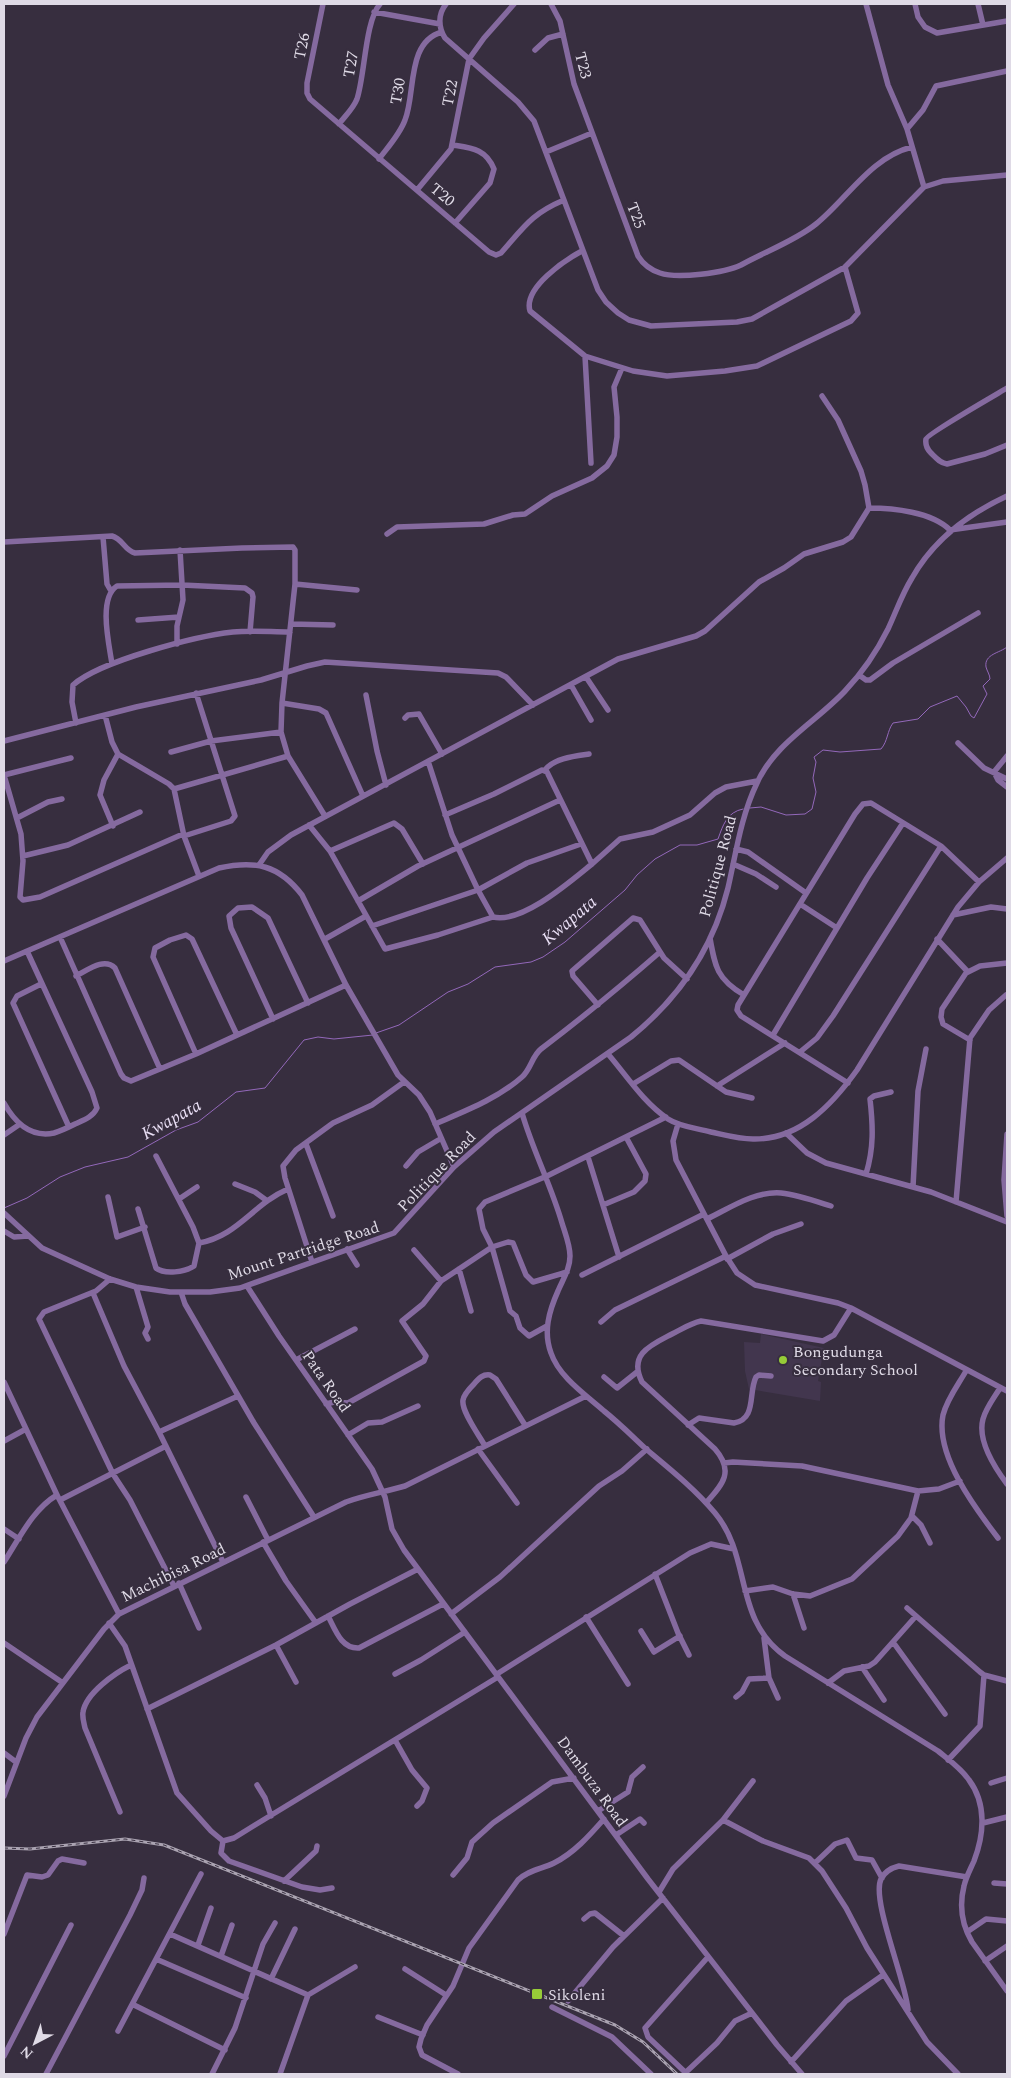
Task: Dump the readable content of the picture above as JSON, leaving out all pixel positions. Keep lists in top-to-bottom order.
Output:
{
  "streets": {
    "street": [
      "T26",
      "T27",
      "T23",
      "T30",
      "T22",
      "T20",
      "T25",
      "Politique Road",
      "Mount Partridge Road",
      "Pata Road",
      "Machibisa Road",
      "Dambuza Road"
    ]
  },
  "crossings": [
    ["T26", "T20"],
    ["T27", "T20"],
    ["T23", "T25"],
    ["T30", "T20"],
    ["T22", "T20"],
    ["Politique Road", "Mount Partridge Road"],
    ["Mount Partridge Road", "Pata Road"],
    ["Pata Road", "Machibisa Road"],
    ["Pata Road", "Dambuza Road"],
    ["Machibisa Road", "Dambuza Road"]
  ],
  "water": ["Kwapata"],
  "places": {
    "other": ["Bongudunga Secondary School"],
    "transit": ["Sikoleni"]
  },
  "north": "bottom left"
}
